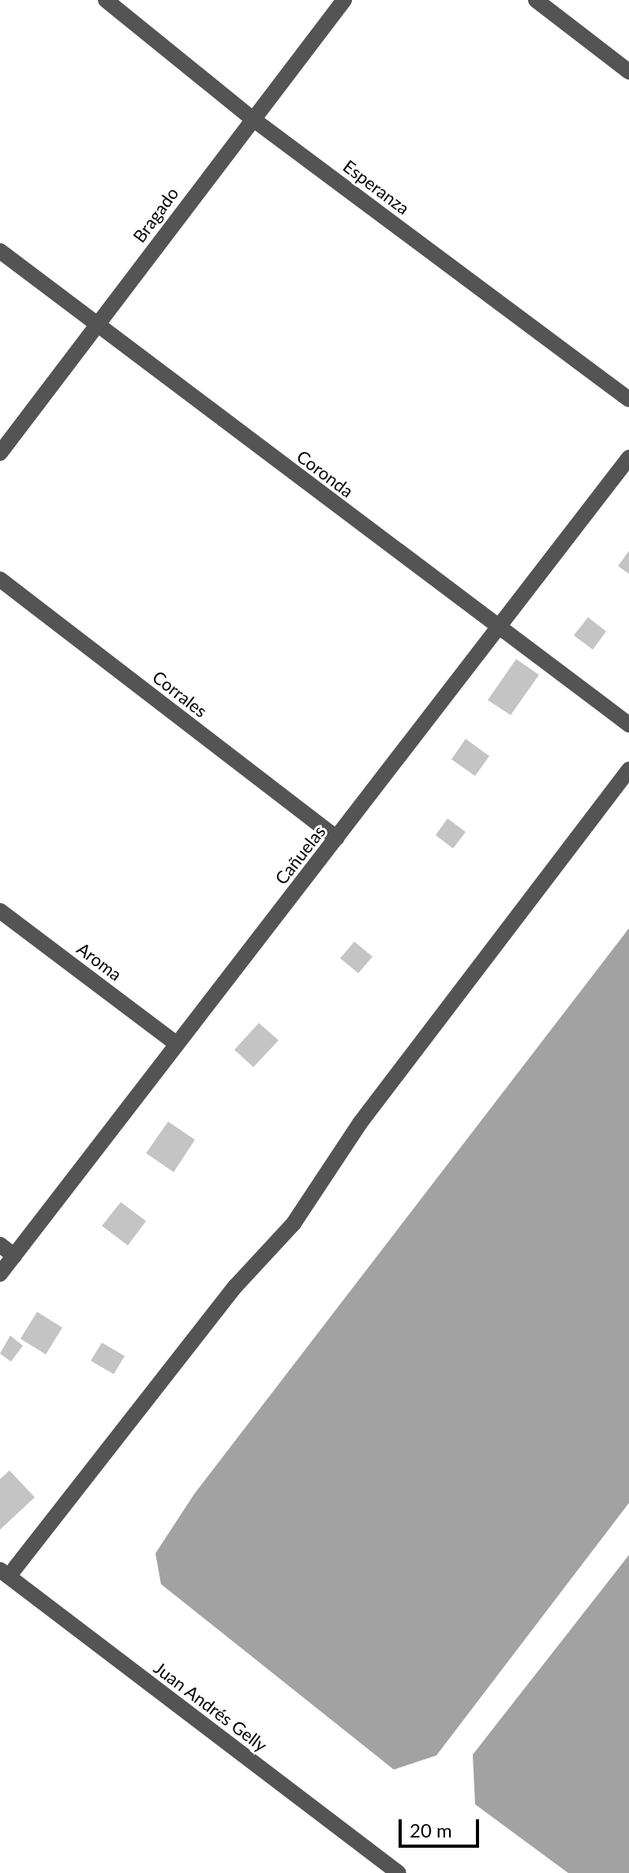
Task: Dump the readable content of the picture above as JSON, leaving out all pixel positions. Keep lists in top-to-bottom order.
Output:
{
  "streets": {
    "street": [
      "Esperanza",
      "Bragado",
      "Coronda",
      "Corrales",
      "Cañuelas",
      "Aroma",
      "Juan Andrés Gelly"
    ]
  },
  "crossings": [
    ["Esperanza", "Bragado"],
    ["Bragado", "Coronda"],
    ["Coronda", "Cañuelas"],
    ["Corrales", "Cañuelas"],
    ["Cañuelas", "Aroma"]
  ],
  "scale_bar": "20 m"
}
